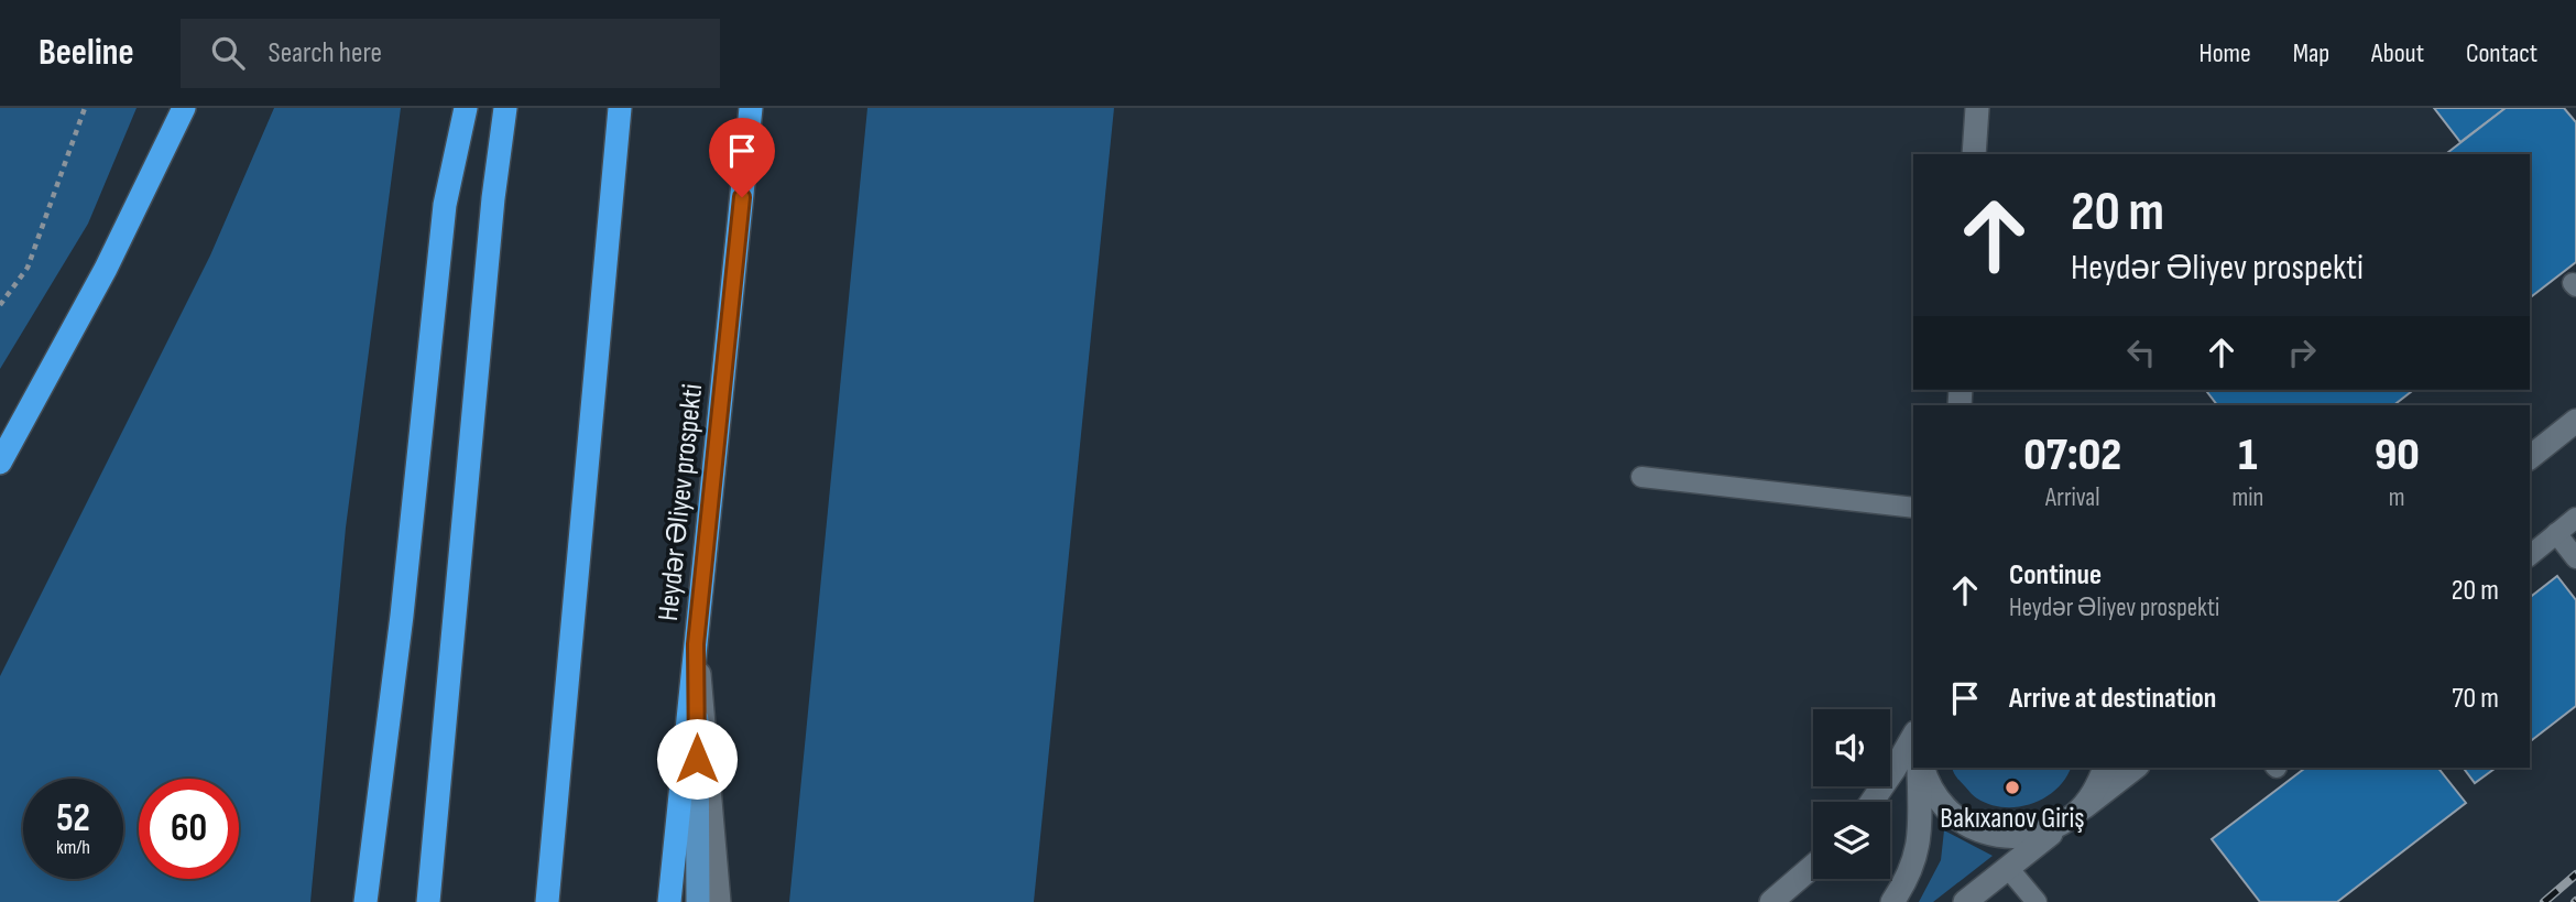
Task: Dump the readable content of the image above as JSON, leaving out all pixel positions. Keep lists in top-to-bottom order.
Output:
{
  "streets": {
    "highway": ["Heydər Əliyev prospekti"]
  },
  "places": ["Bakıxanov Giriş"],
  "page": {
    "header": "Beeline",
    "search": "Search here",
    "nav": [
      "Home",
      "Map",
      "About",
      "Contact"
    ],
    "turn": ["20 m", "Heydər Əliyev prospekti"],
    "eta": [
      "07:02",
      "Arrival",
      "1",
      "min",
      "90",
      "m"
    ],
    "list": [
      {
        "name": "Continue",
        "note": "Heydər Əliyev prospekti",
        "value": "20 m"
      },
      {
        "name": "Arrive at destination",
        "value": "70 m"
      }
    ],
    "speed": "52 km/h",
    "limit": "60"
  }
}
